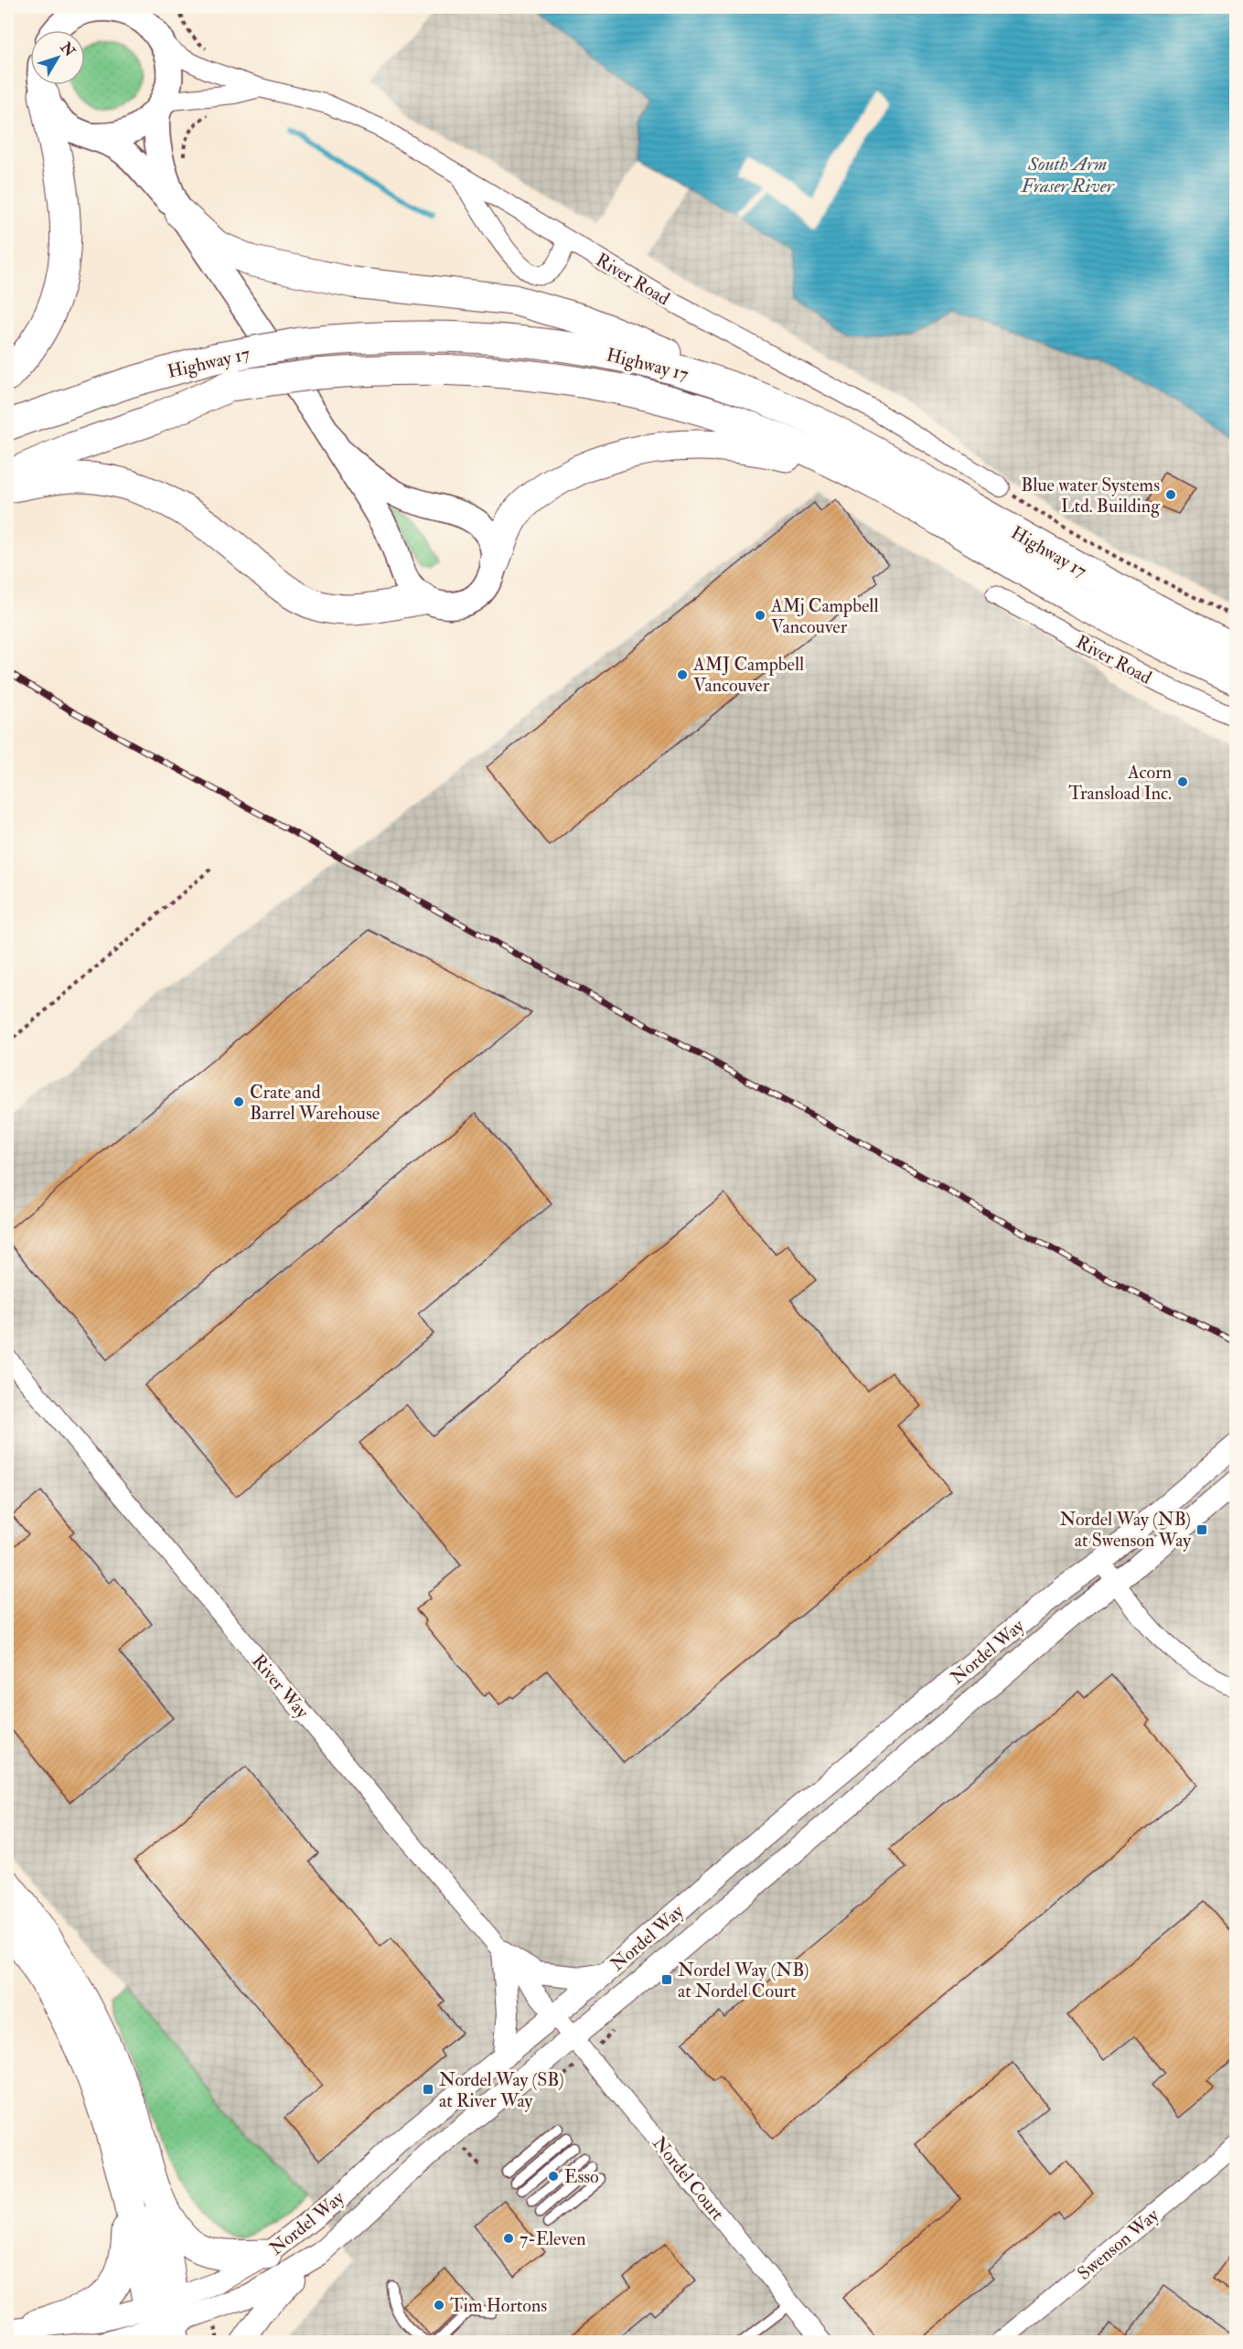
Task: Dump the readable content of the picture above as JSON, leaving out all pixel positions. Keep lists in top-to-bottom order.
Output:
{
  "streets": {
    "highway": ["Highway 17"],
    "street": [
      "River Road",
      "Nordel Way",
      "River Way",
      "Nordel Court",
      "Swenson Way"
    ]
  },
  "crossings": [
    ["Nordel Way", "River Way"],
    ["Nordel Way", "Nordel Court"],
    ["River Way", "Nordel Court"]
  ],
  "water": ["South Arm Fraser River"],
  "places": {
    "other": [
      "Blue water Systems Ltd. Building",
      "AMj Campbell Vancouver",
      "AMJ Campbell Vancouver",
      "Acorn Transload Inc.",
      "Crate and Barrel Warehouse",
      "Esso",
      "7-Eleven",
      "Tim Hortons"
    ],
    "transit": ["Nordel Way (NB) at Swenson Way", "Nordel Way (NB) at Nordel Court", "Nordel Way (SB) at River Way"]
  },
  "north": "top right"
}
